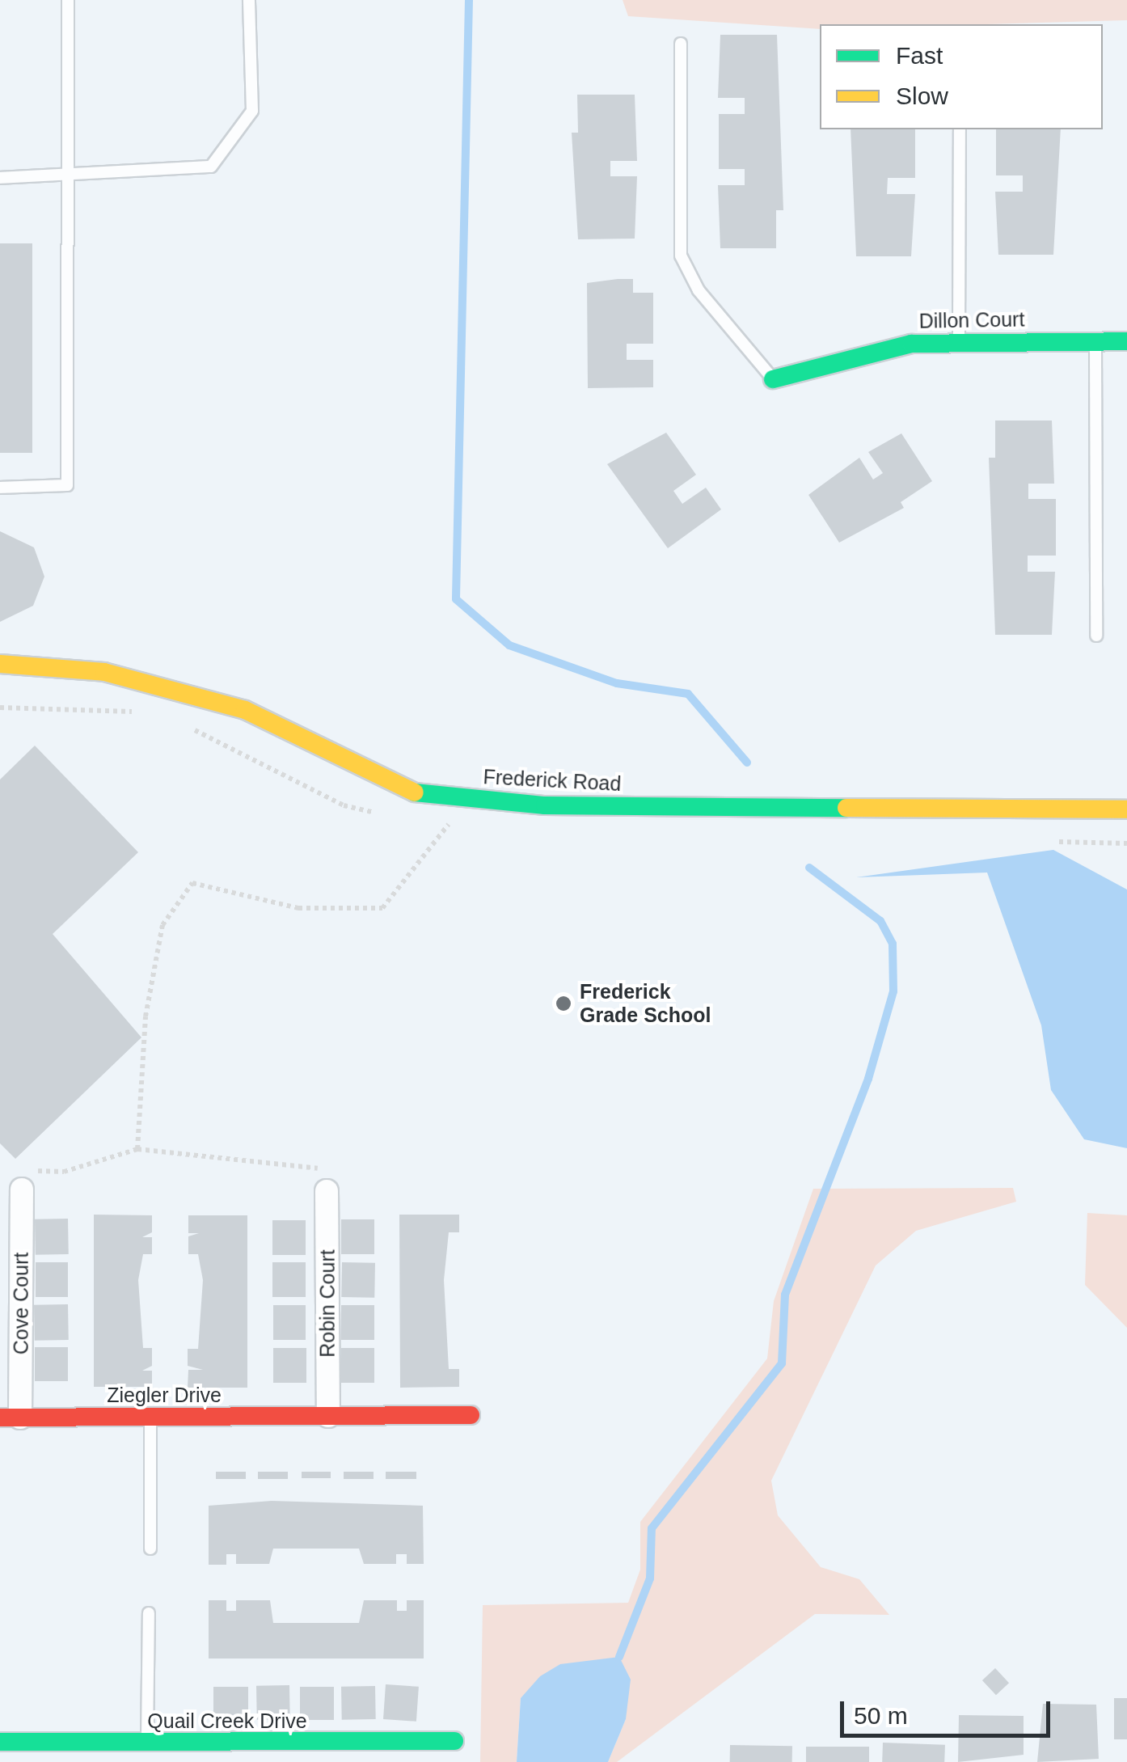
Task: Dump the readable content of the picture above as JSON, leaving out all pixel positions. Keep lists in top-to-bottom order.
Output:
{
  "streets": {
    "street": [
      "Dillon Court",
      "Frederick Road",
      "Cove Court",
      "Robin Court",
      "Ziegler Drive",
      "Quail Creek Drive"
    ]
  },
  "crossings": [
    ["Cove Court", "Ziegler Drive"],
    ["Robin Court", "Ziegler Drive"]
  ],
  "places": ["Frederick Grade School"],
  "legend": ["Fast", "Slow"],
  "scale_bar": "50 m"
}
